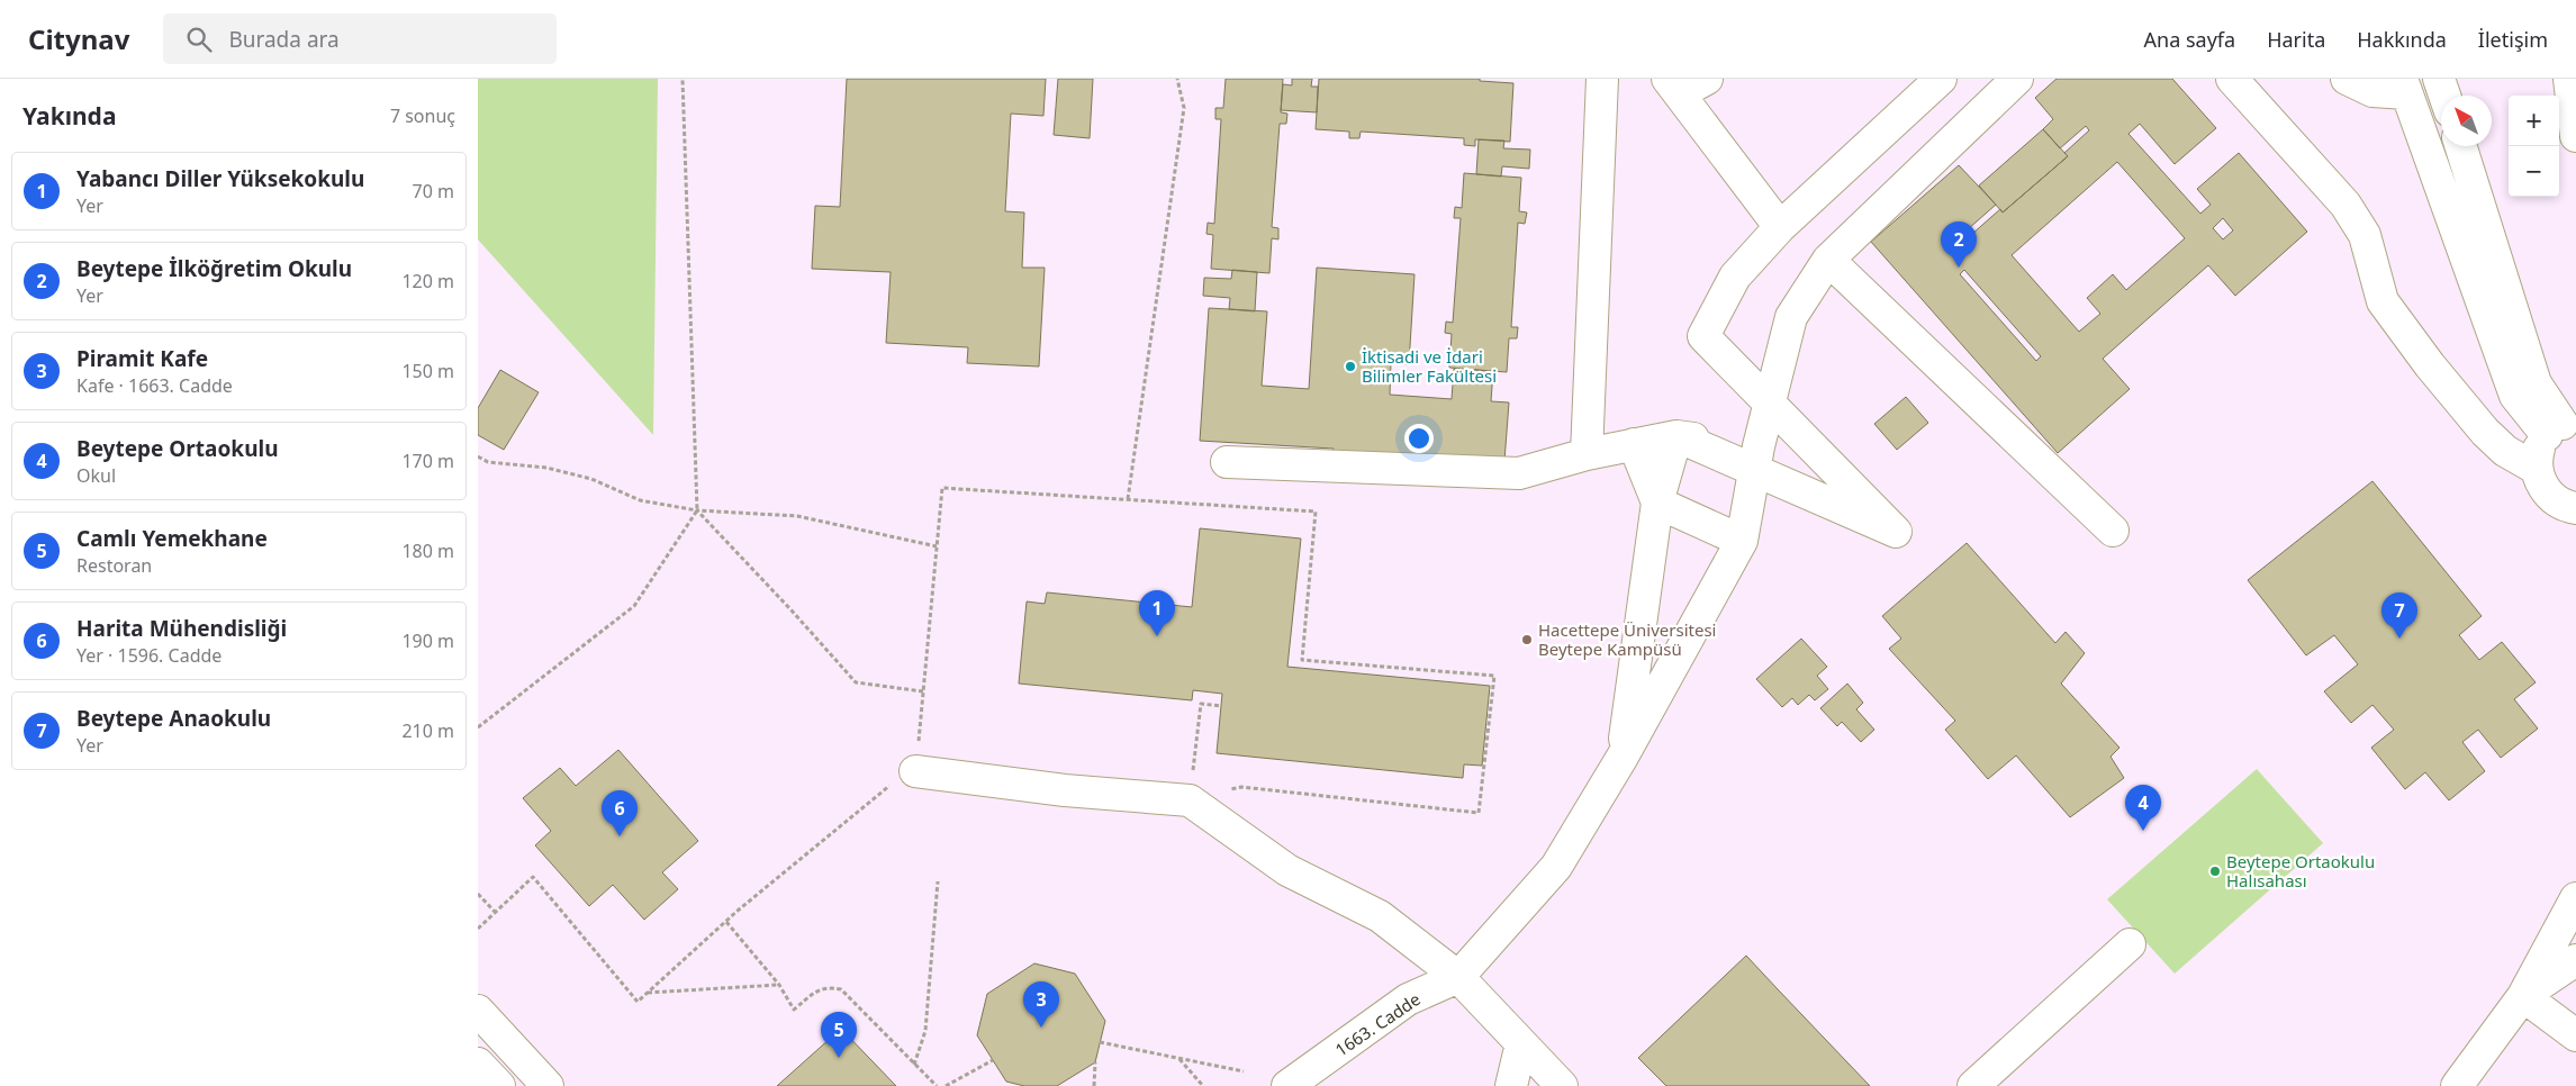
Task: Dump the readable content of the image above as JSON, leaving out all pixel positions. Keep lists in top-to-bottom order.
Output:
{
  "streets": {
    "street": ["1663. Cadde"]
  },
  "places": ["İktisadi ve İdari Bilimler Fakültesi", "Hacettepe Üniversitesi Beytepe Kampüsü", "Beytepe Ortaokulu Halısahası"],
  "north": "top left",
  "page": {
    "header": "Citynav",
    "search": "Burada ara",
    "nav": [
      "Ana sayfa",
      "Harita",
      "Hakkında",
      "İletişim"
    ],
    "heading": ["Yakında", "7 sonuç"],
    "map_buttons": ["+", "−"],
    "list": [
      {
        "mark": "1",
        "name": "Yabancı Diller Yüksekokulu",
        "note": "Yer",
        "value": "70 m"
      },
      {
        "mark": "2",
        "name": "Beytepe İlköğretim Okulu",
        "note": "Yer",
        "value": "120 m"
      },
      {
        "mark": "3",
        "name": "Piramit Kafe",
        "note": "Kafe · 1663. Cadde",
        "value": "150 m"
      },
      {
        "mark": "4",
        "name": "Beytepe Ortaokulu",
        "note": "Okul",
        "value": "170 m"
      },
      {
        "mark": "5",
        "name": "Camlı Yemekhane",
        "note": "Restoran",
        "value": "180 m"
      },
      {
        "mark": "6",
        "name": "Harita Mühendisliği",
        "note": "Yer · 1596. Cadde",
        "value": "190 m"
      },
      {
        "mark": "7",
        "name": "Beytepe Anaokulu",
        "note": "Yer",
        "value": "210 m"
      }
    ],
    "pins": [
      "2",
      "1",
      "7",
      "4",
      "6",
      "3",
      "5"
    ]
  }
}
